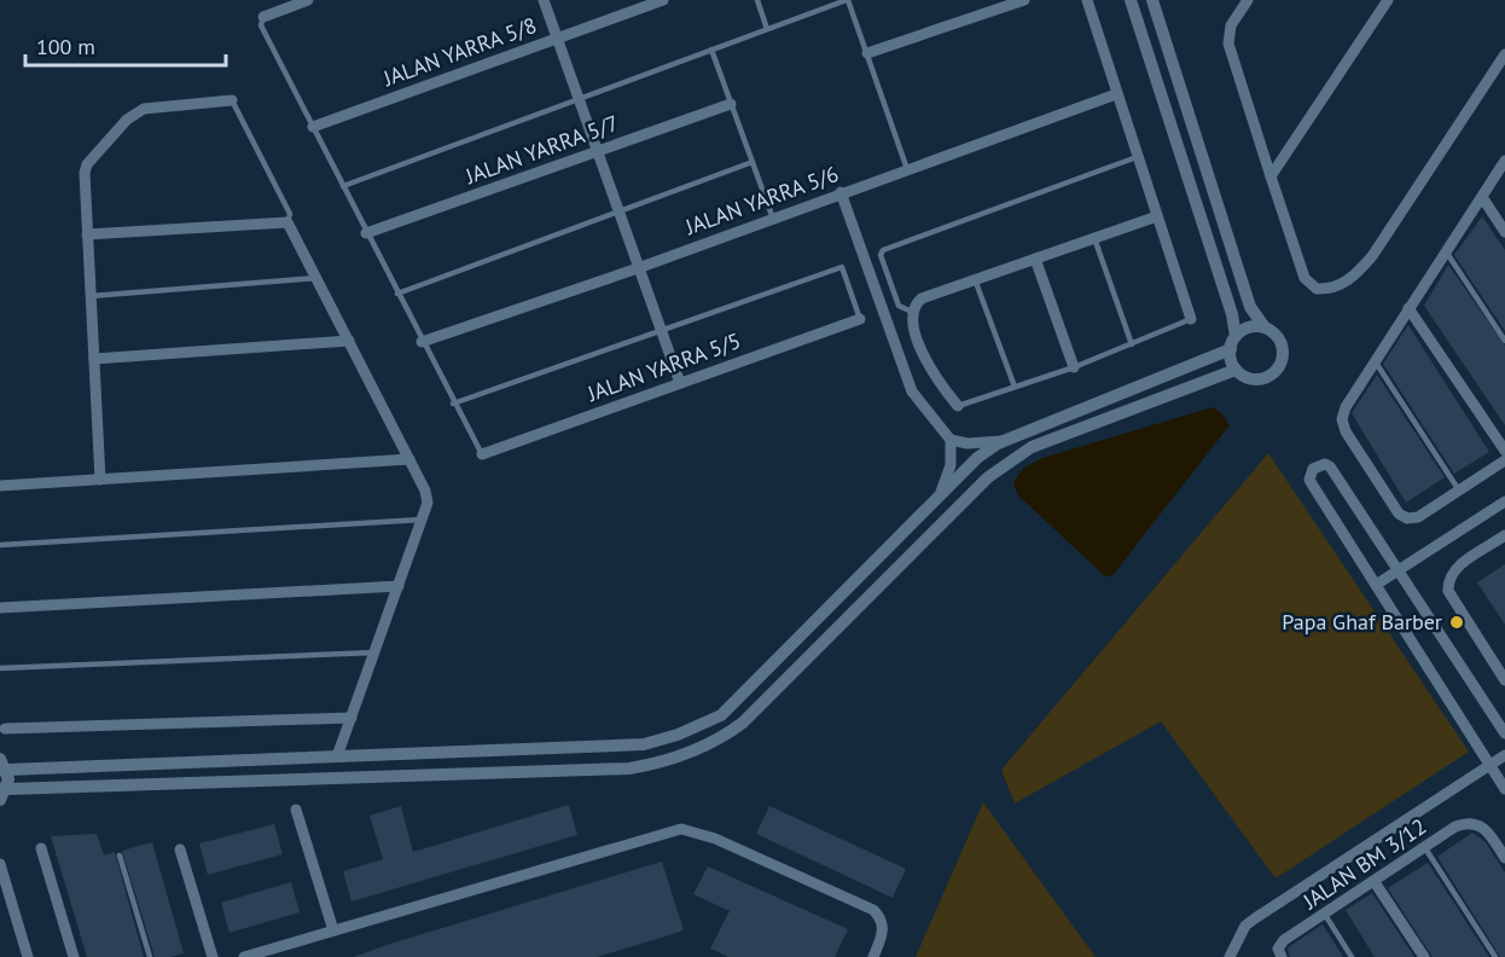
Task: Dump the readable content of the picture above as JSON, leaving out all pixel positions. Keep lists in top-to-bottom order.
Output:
{
  "streets": {
    "street": [
      "JALAN YARRA 5/8",
      "JALAN YARRA 5/7",
      "JALAN YARRA 5/6",
      "JALAN YARRA 5/5",
      "JALAN BM 3/12"
    ]
  },
  "places": ["Papa Ghaf Barber"],
  "scale_bar": "100 m"
}
